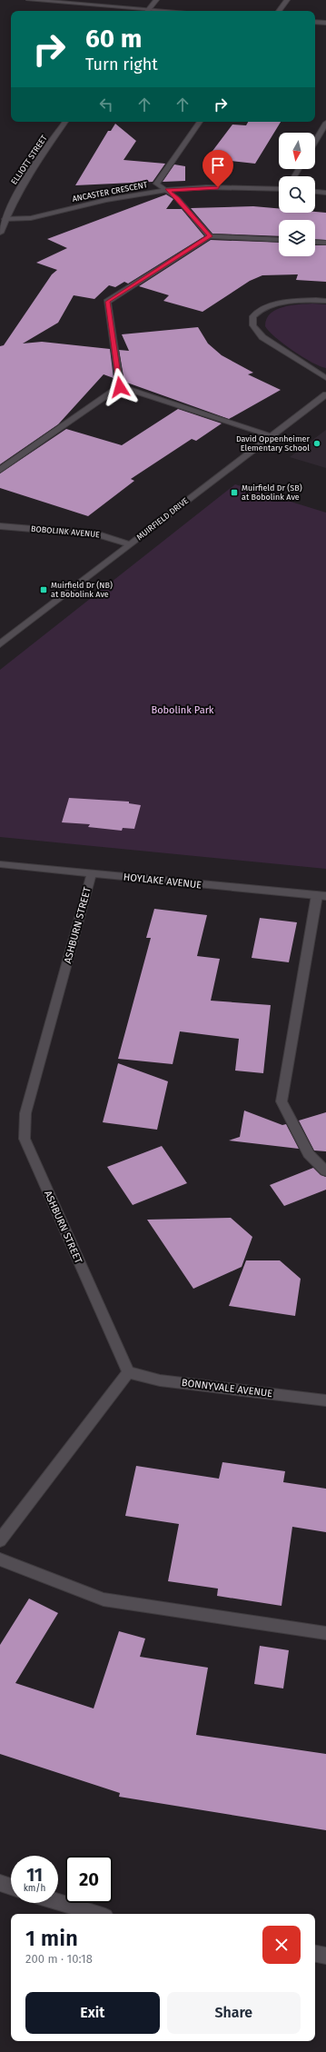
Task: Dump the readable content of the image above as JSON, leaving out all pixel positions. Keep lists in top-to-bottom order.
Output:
{
  "streets": {
    "street": [
      "ELLIOTT STREET",
      "ANCASTER CRESCENT",
      "MUIRFIELD DRIVE",
      "BOBOLINK AVENUE",
      "HOYLAKE AVENUE",
      "ASHBURN STREET",
      "BONNYVALE AVENUE"
    ]
  },
  "crossings": [
    ["ELLIOTT STREET", "ANCASTER CRESCENT"],
    ["MUIRFIELD DRIVE", "BOBOLINK AVENUE"],
    ["HOYLAKE AVENUE", "ASHBURN STREET"],
    ["ASHBURN STREET", "BONNYVALE AVENUE"]
  ],
  "parks": ["Bobolink Park"],
  "places": {
    "other": ["David Oppenheimer Elementary School"],
    "transit": ["Muirfield Dr (SB) at Bobolink Ave", "Muirfield Dr (NB) at Bobolink Ave"]
  },
  "north": "bottom",
  "page": {
    "turn": ["60 m", "Turn right"],
    "speed": "11 km/h",
    "limit": "20",
    "heading": ["1 min", "200 m · 10:18"],
    "buttons": ["Exit", "Share"]
  }
}
